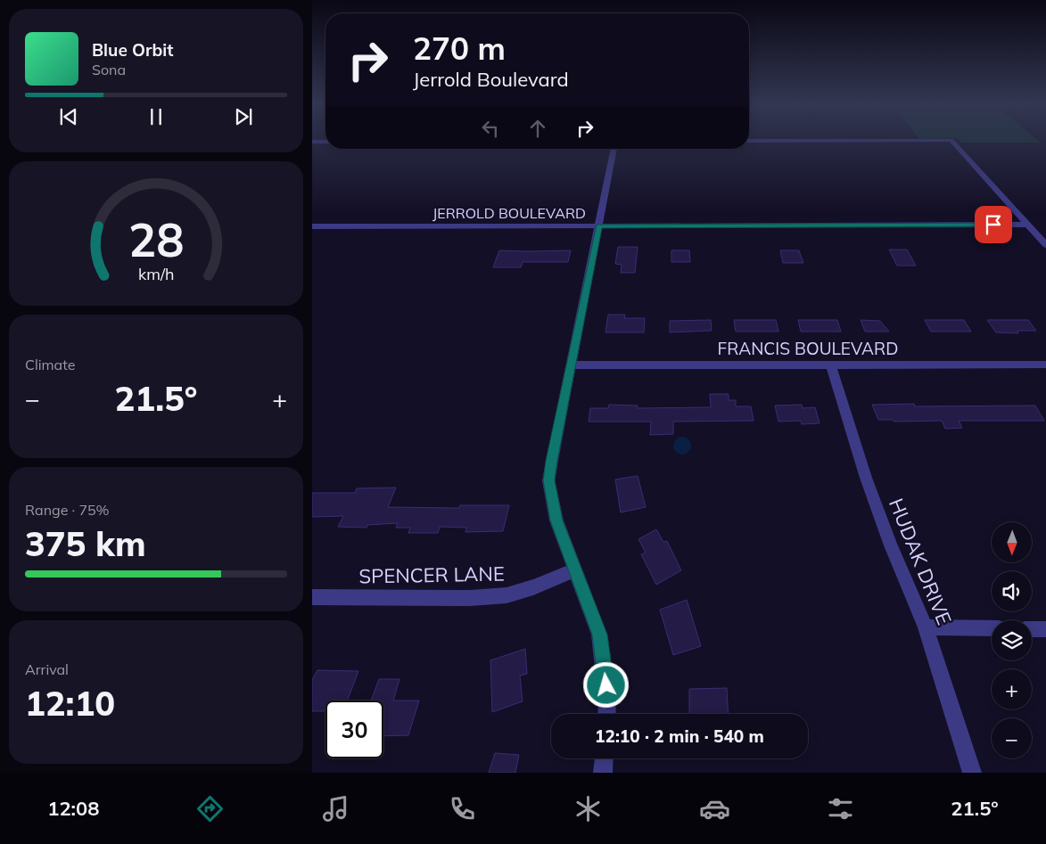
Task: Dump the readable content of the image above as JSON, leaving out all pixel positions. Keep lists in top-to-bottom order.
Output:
{
  "streets": {
    "street": [
      "JERROLD BOULEVARD",
      "FRANCIS BOULEVARD",
      "HUDAK DRIVE",
      "SPENCER LANE"
    ]
  },
  "crossings": [
    ["FRANCIS BOULEVARD", "HUDAK DRIVE"]
  ],
  "north": "bottom",
  "page": {
    "turn": ["270 m", "Jerrold Boulevard"],
    "song": ["Blue Orbit", "Sona"],
    "tile": [
      "Climate",
      ["Range · 75%", "375 km"],
      ["Arrival", "12:10"]
    ],
    "heat": ["−", "21.5°", "+"],
    "map_buttons": ["+", "−"],
    "limit": "30",
    "trip": "12:10 · 2 min · 540 m",
    "tabs": ["12:08", "21.5°"],
    "gauge": ["28", "km/h"]
  }
}
